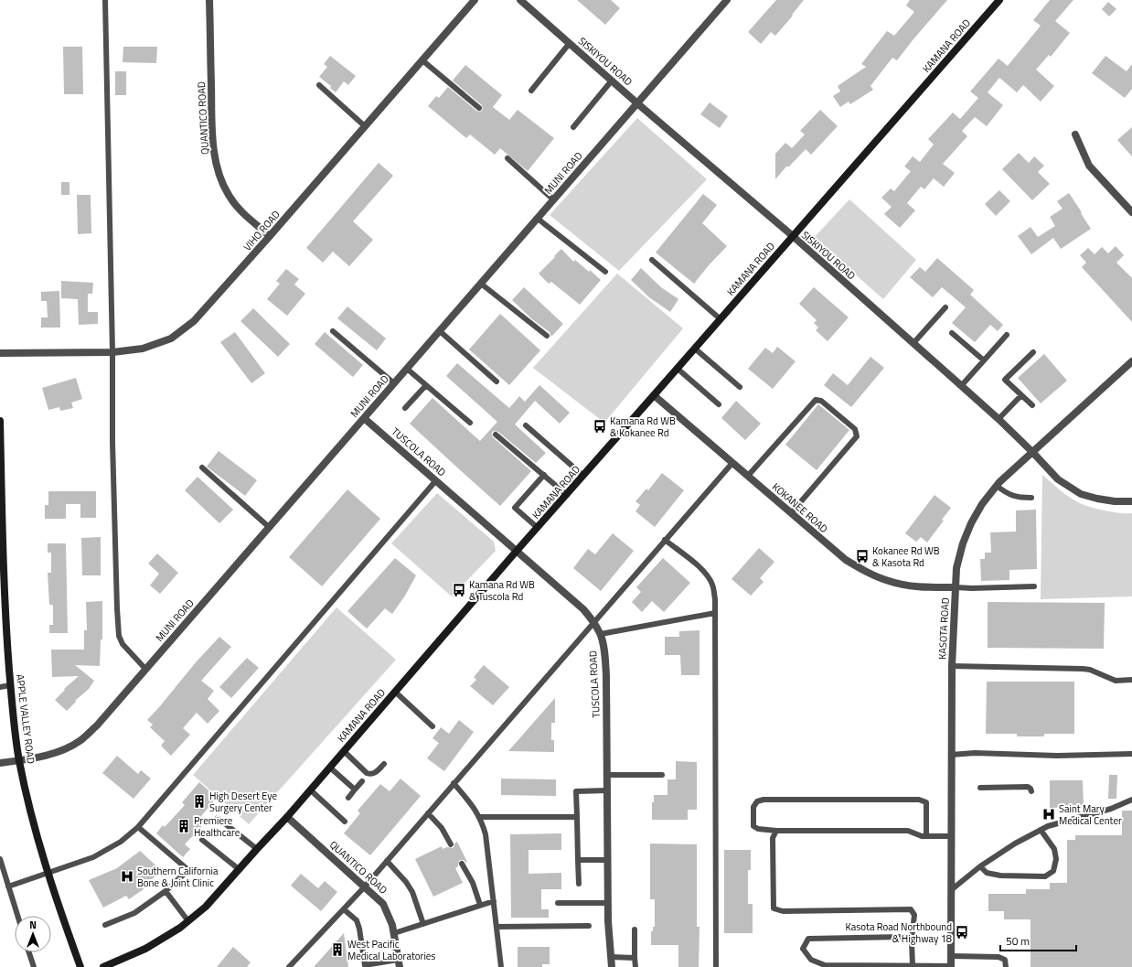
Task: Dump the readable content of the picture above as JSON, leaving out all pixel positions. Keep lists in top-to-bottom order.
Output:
{
  "streets": {
    "street": [
      "KAMANA ROAD",
      "SISKIYOU ROAD",
      "QUANTICO ROAD",
      "MUNI ROAD",
      "VIHO ROAD",
      "TUSCOLA ROAD",
      "KOKANEE ROAD",
      "KASOTA ROAD",
      "APPLE VALLEY ROAD"
    ]
  },
  "crossings": [
    ["KAMANA ROAD", "SISKIYOU ROAD"],
    ["KAMANA ROAD", "QUANTICO ROAD"],
    ["KAMANA ROAD", "TUSCOLA ROAD"],
    ["KAMANA ROAD", "KOKANEE ROAD"],
    ["SISKIYOU ROAD", "MUNI ROAD"],
    ["SISKIYOU ROAD", "KASOTA ROAD"],
    ["QUANTICO ROAD", "VIHO ROAD"],
    ["MUNI ROAD", "TUSCOLA ROAD"],
    ["MUNI ROAD", "APPLE VALLEY ROAD"],
    ["KOKANEE ROAD", "KASOTA ROAD"]
  ],
  "places": {
    "bus stop": [
      "Kamana Rd WB & Kokanee Rd",
      "Kokanee Rd WB & Kasota Rd",
      "Kamana Rd WB & Tuscola Rd",
      "Kasota Road Northbound & Highway 18"
    ],
    "building": ["High Desert Eye Surgery Center", "Premiere Healthcare", "West Pacific Medical Laboratories"],
    "hospital": ["Saint Mary Medical Center", "Southern California Bone & Joint Clinic"]
  },
  "scale_bar": "50 m",
  "north": "top"
}
